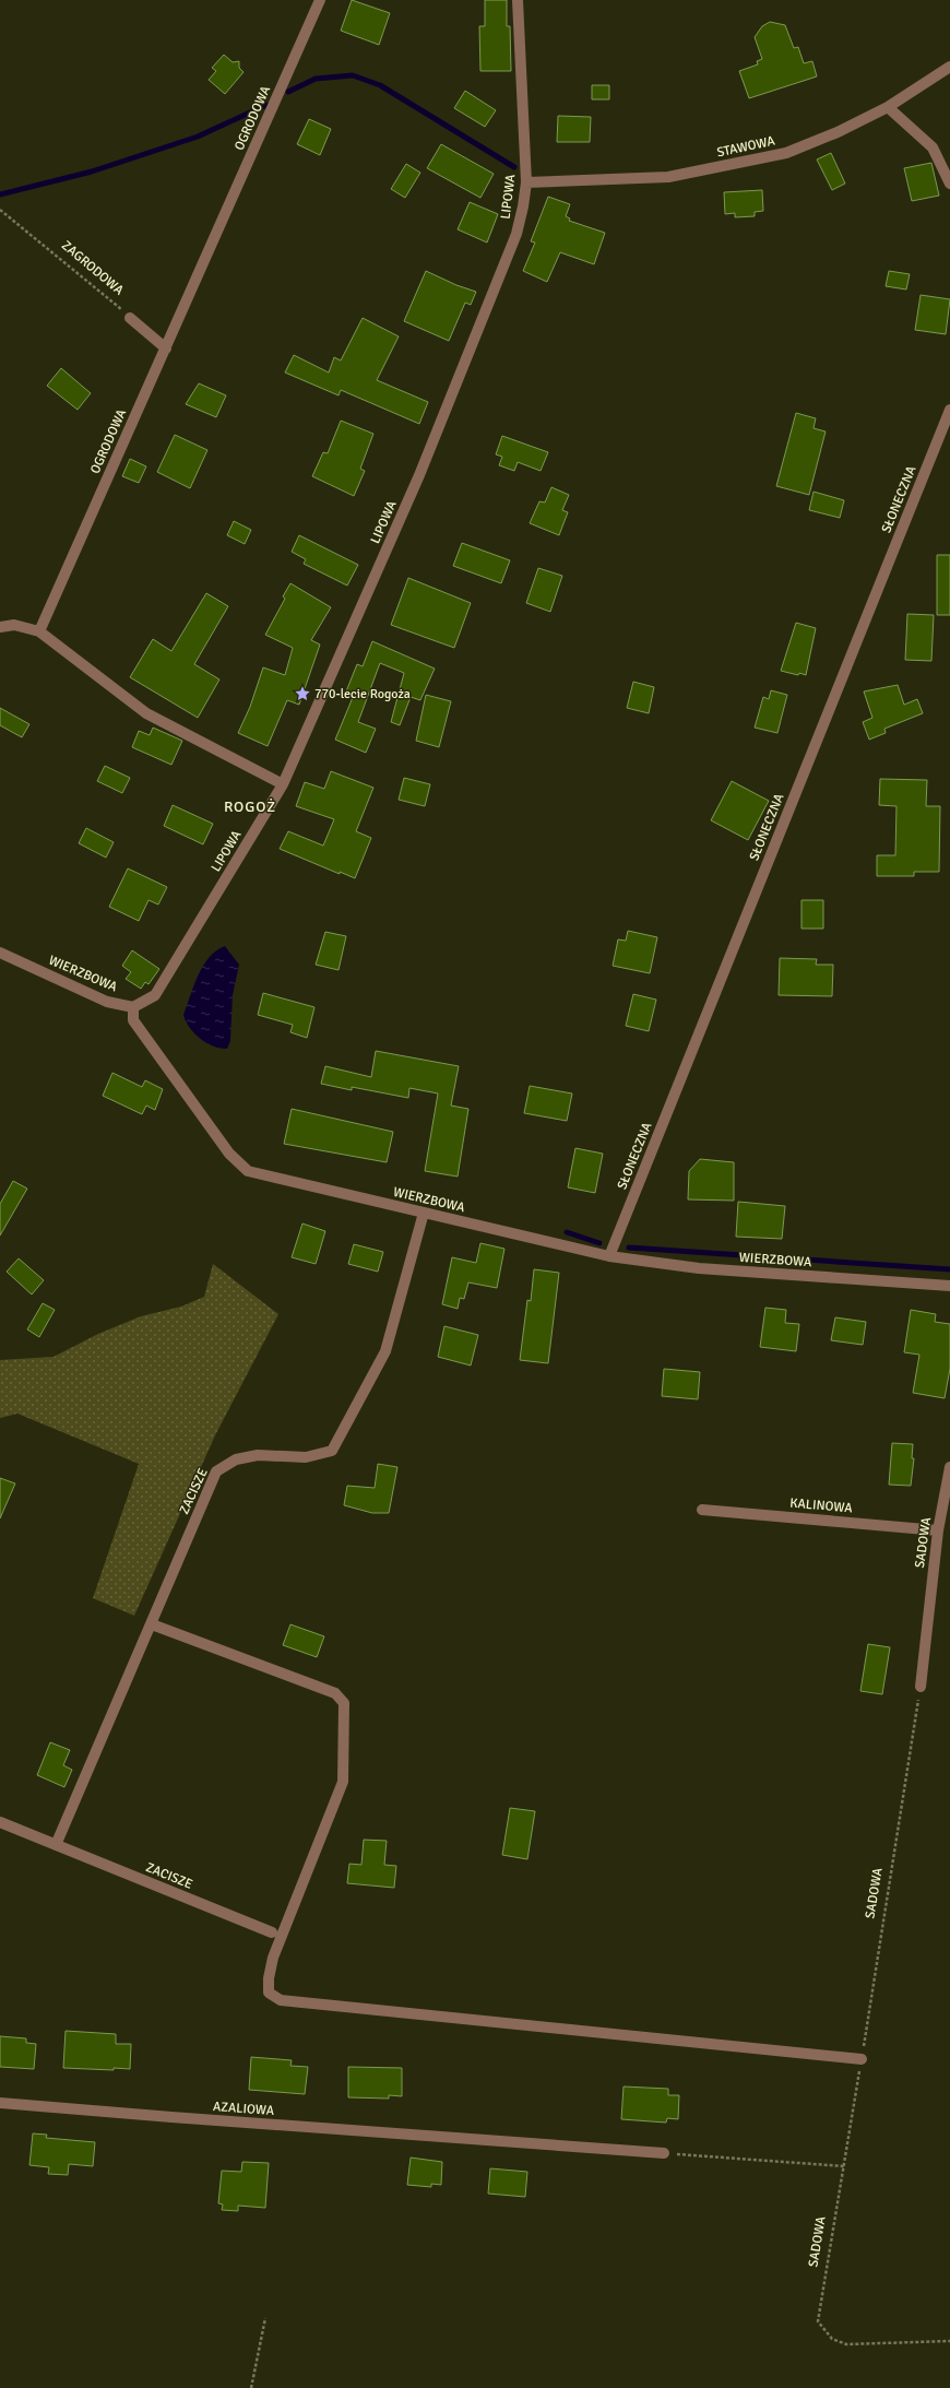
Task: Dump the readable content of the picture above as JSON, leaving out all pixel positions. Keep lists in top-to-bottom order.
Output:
{
  "streets": {
    "street": [
      "OGRODOWA",
      "STAWOWA",
      "LIPOWA",
      "SŁONECZNA",
      "WIERZBOWA",
      "ZACISZE",
      "KALINOWA",
      "SADOWA",
      "AZALIOWA"
    ],
    "path": ["ZAGRODOWA"]
  },
  "crossings": [
    ["STAWOWA", "LIPOWA"],
    ["LIPOWA", "WIERZBOWA"],
    ["SŁONECZNA", "WIERZBOWA"],
    ["WIERZBOWA", "ZACISZE"],
    ["KALINOWA", "SADOWA"]
  ],
  "districts": ["ROGOŻ"],
  "places": {
    "place": ["770-lecie Rogoża"]
  }
}
